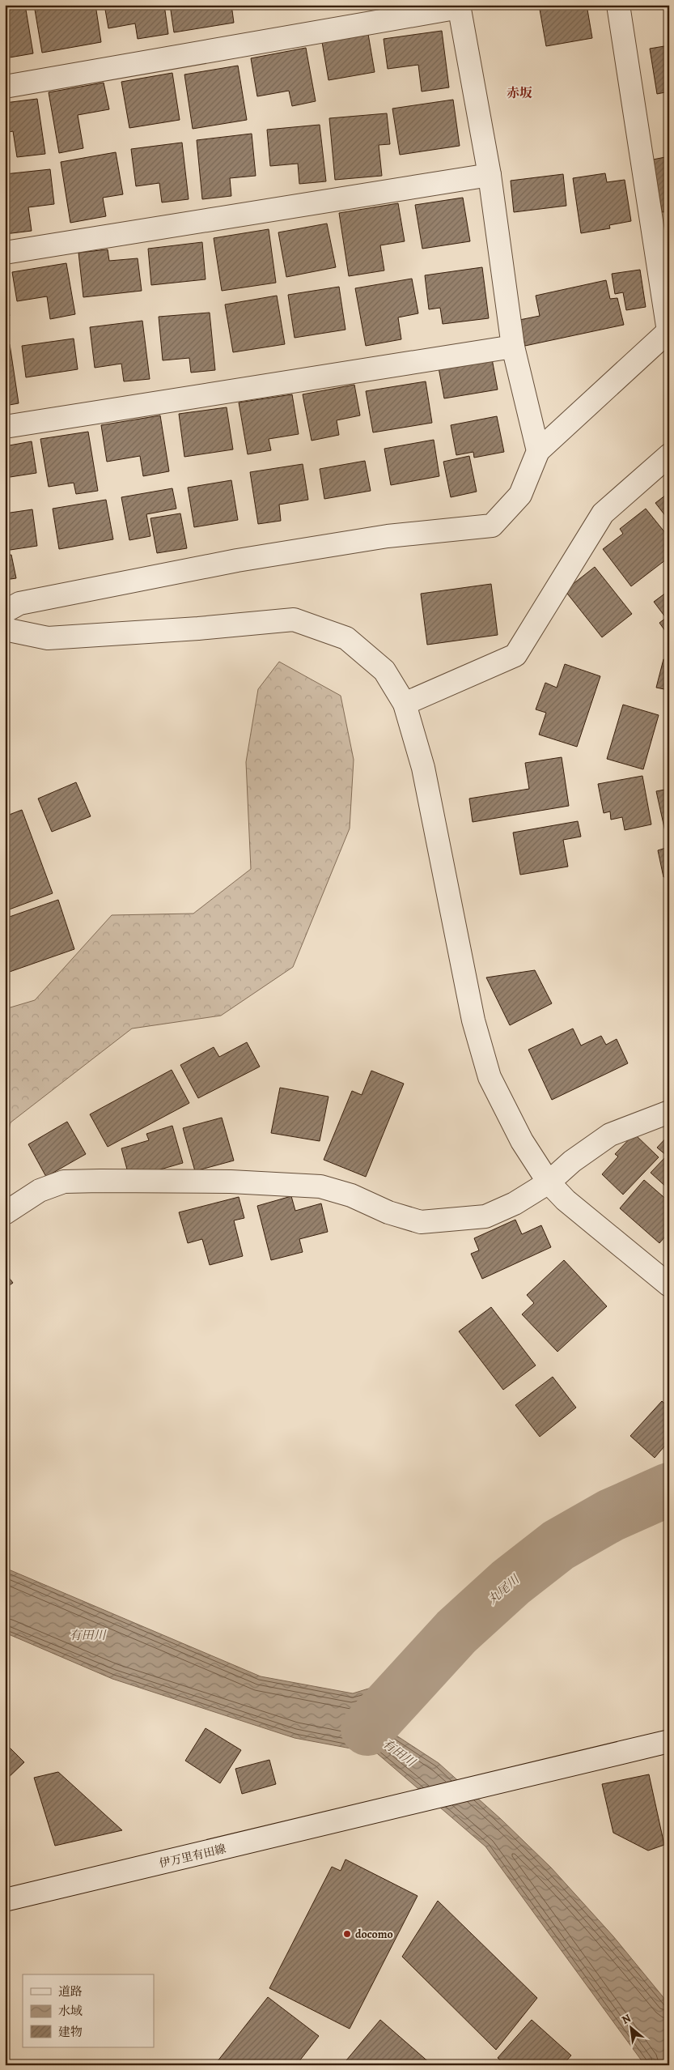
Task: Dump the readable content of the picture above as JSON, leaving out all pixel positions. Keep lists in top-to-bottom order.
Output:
{
  "streets": {
    "street": ["伊万里有田線"]
  },
  "districts": ["赤坂"],
  "water": ["丸尾川", "有田川"],
  "places": ["docomo"],
  "legend": ["道路", "水域", "建物"],
  "north": "top left"
}
